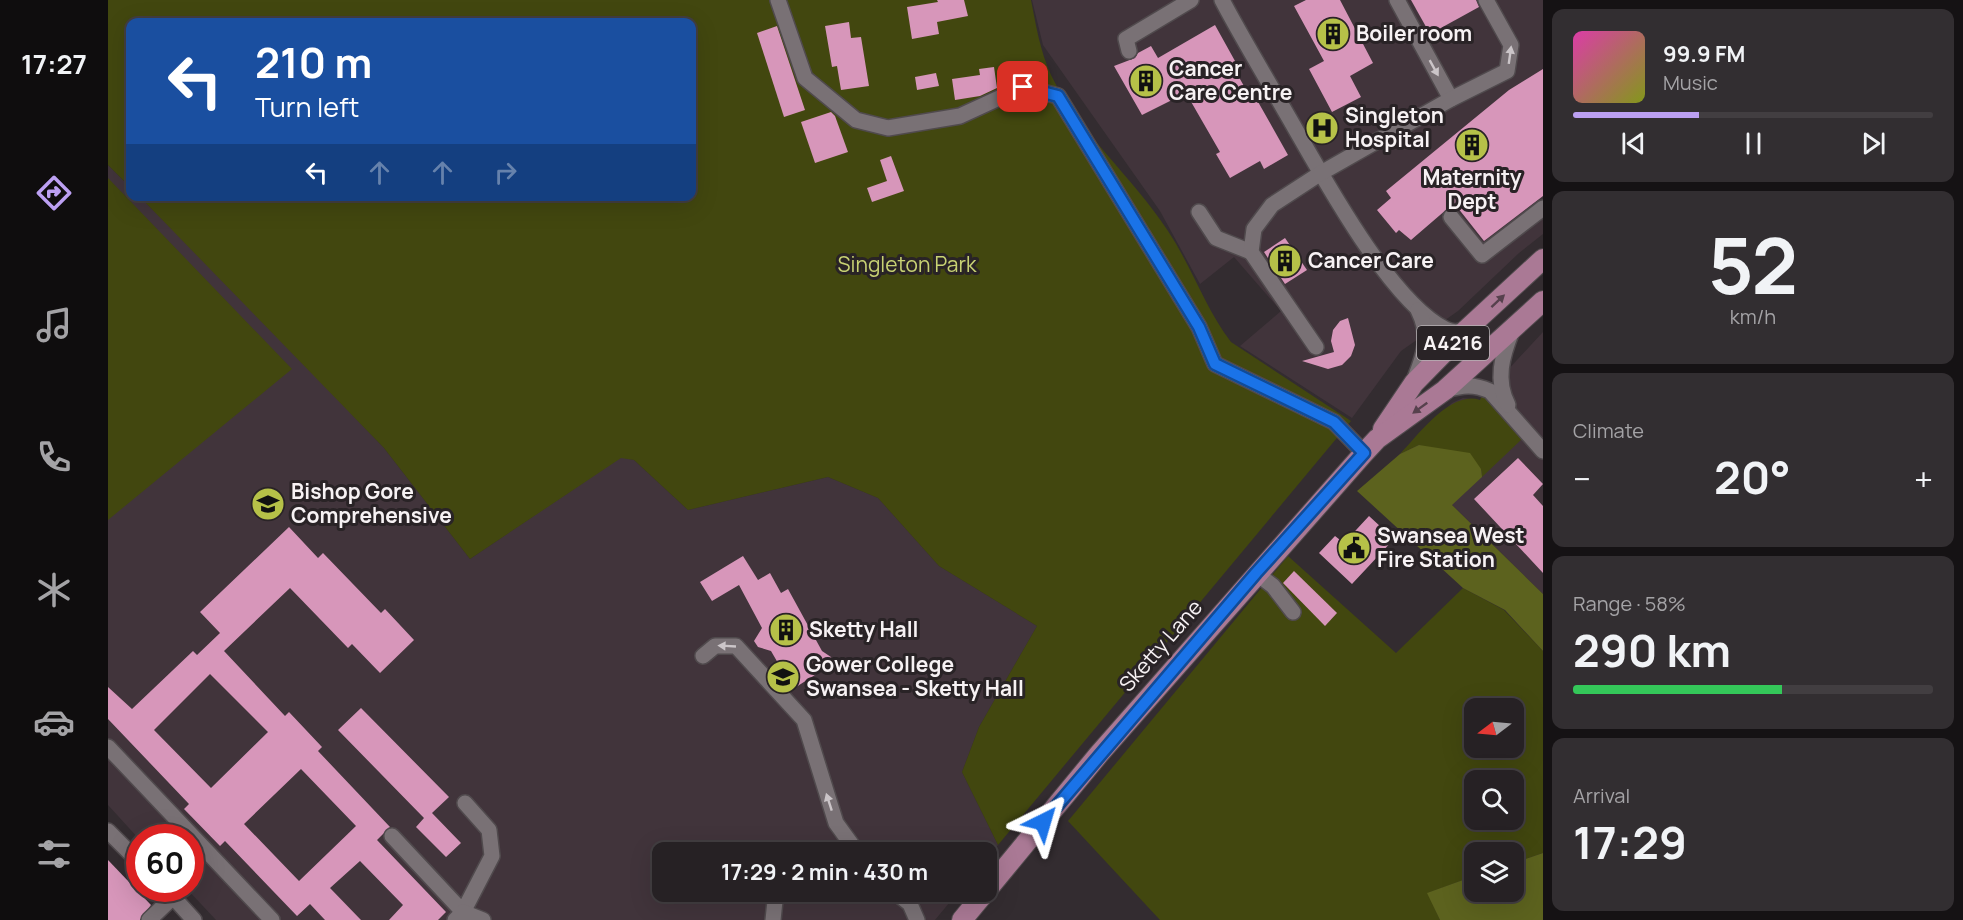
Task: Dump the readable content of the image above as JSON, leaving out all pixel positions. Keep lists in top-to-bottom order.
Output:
{
  "streets": {
    "main road": ["A4216", "Sketty Lane"]
  },
  "parks": ["Singleton Park"],
  "places": {
    "building": [
      "Boiler room",
      "Cancer Care Centre",
      "Maternity Dept",
      "Cancer Care",
      "Sketty Hall"
    ],
    "hospital": ["Singleton Hospital"],
    "school or university": ["Bishop Gore Comprehensive", "Gower College Swansea - Sketty Hall"],
    "public building": ["Swansea West Fire Station"]
  },
  "north": "left",
  "page": {
    "tabs": "17:27",
    "turn": ["210 m", "Turn left"],
    "song": ["99.9 FM", "Music"],
    "tile": [
      ["52", "km/h"],
      "Climate",
      ["Range · 58%", "290 km"],
      ["Arrival", "17:29"]
    ],
    "heat": ["−", "20°", "+"],
    "limit": "60",
    "trip": "17:29 · 2 min · 430 m"
  }
}
